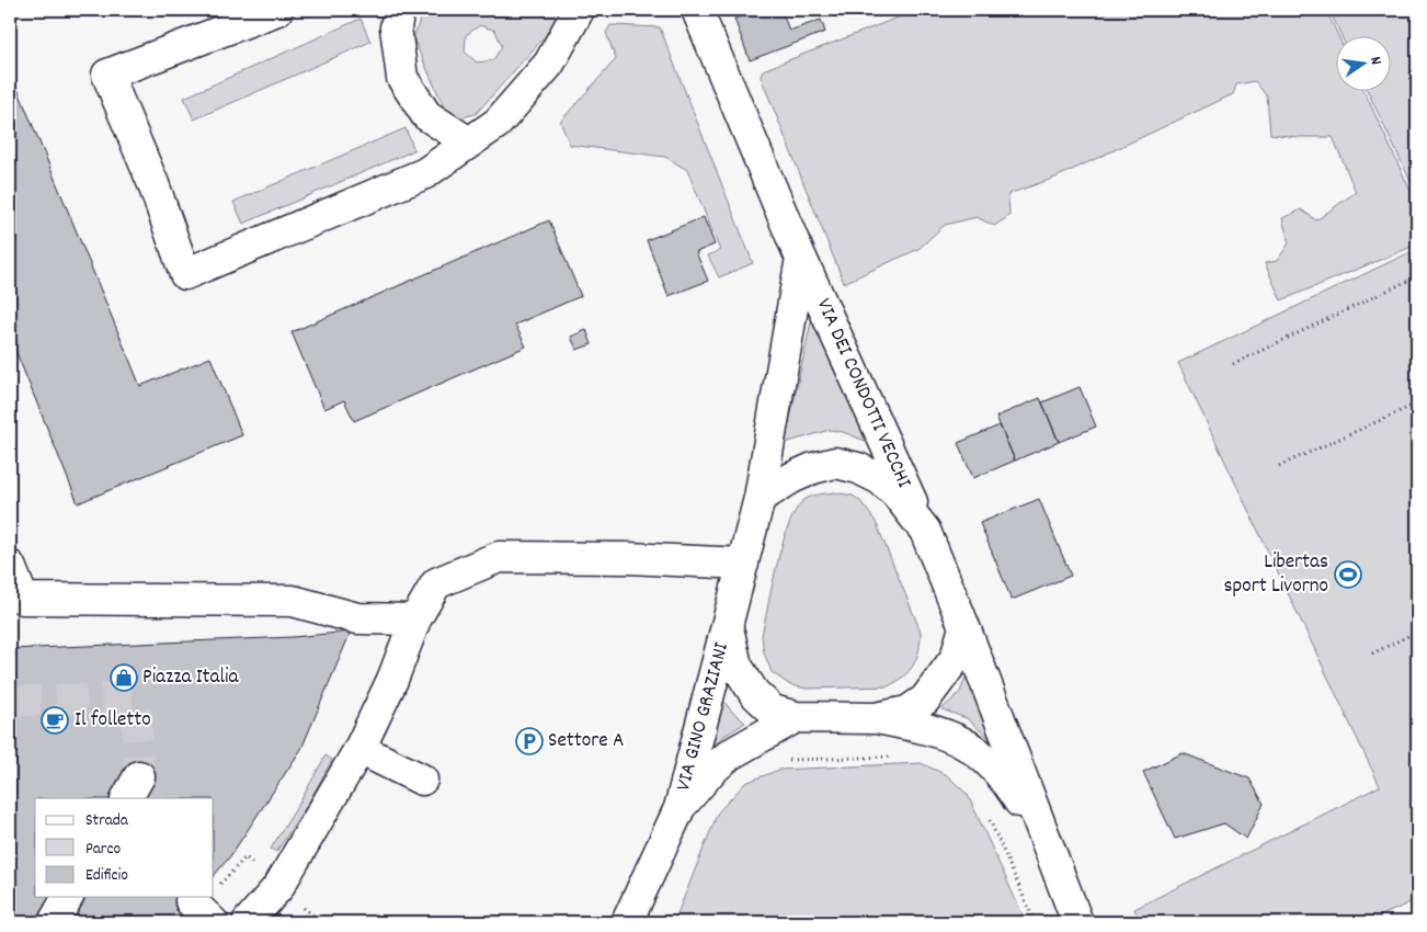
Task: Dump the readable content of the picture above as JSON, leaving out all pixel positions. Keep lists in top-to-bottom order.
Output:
{
  "streets": {
    "street": ["VIA DEI CONDOTTI VECCHI", "VIA GINO GRAZIANI"]
  },
  "crossings": [
    ["VIA DEI CONDOTTI VECCHI", "VIA GINO GRAZIANI"]
  ],
  "places": {
    "sports": ["Libertas sport Livorno"],
    "shop": ["Piazza Italia"],
    "cafe": ["Il folletto"],
    "parking": ["Settore A"]
  },
  "legend": ["Strada", "Parco", "Edificio"],
  "north": "right"
}
